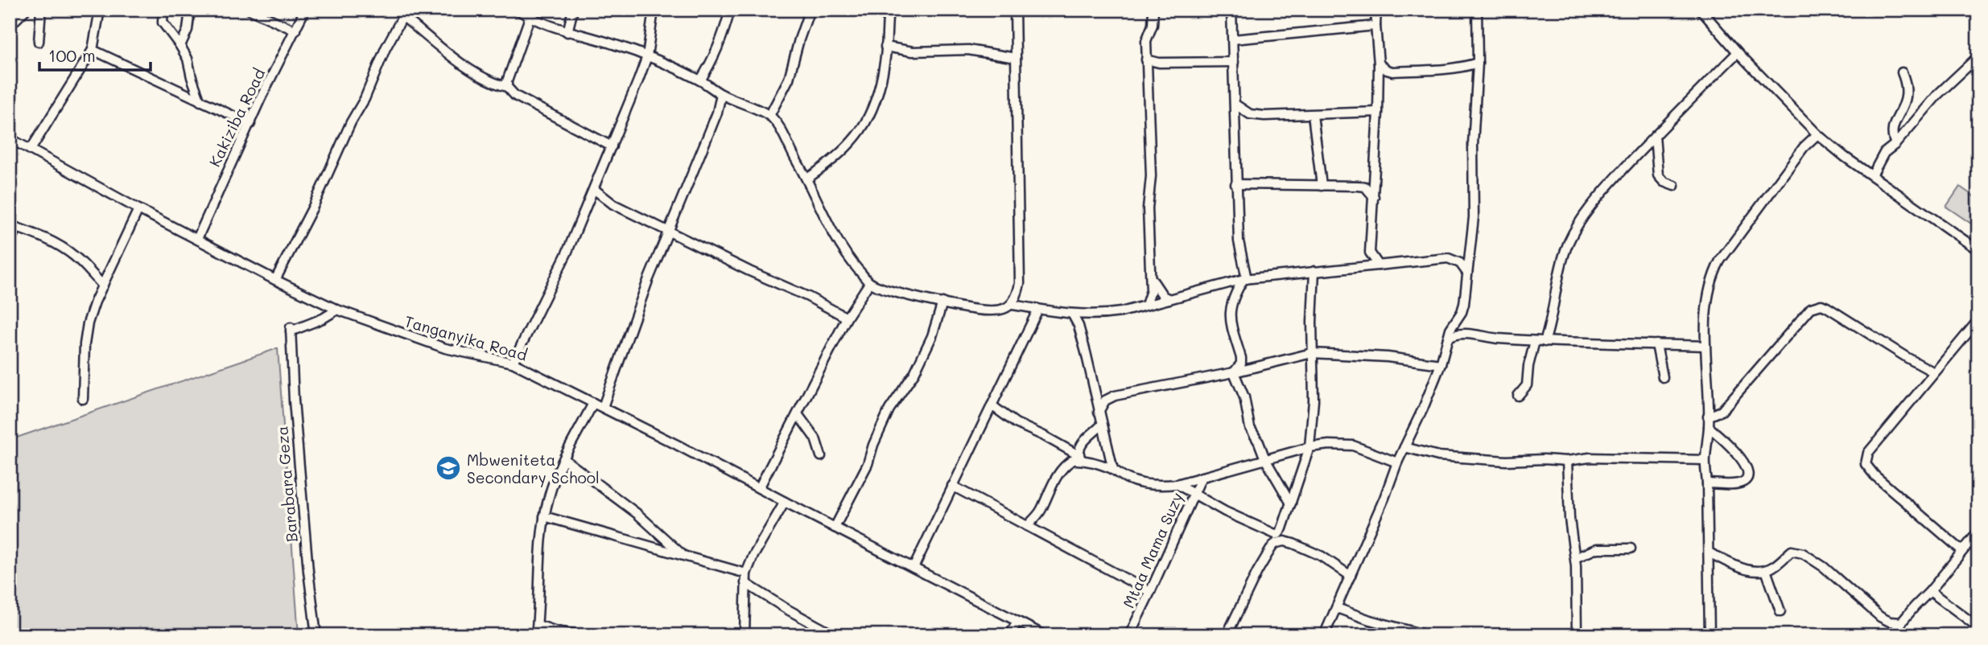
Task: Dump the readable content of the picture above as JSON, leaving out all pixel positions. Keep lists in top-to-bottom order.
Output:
{
  "streets": {
    "street": [
      "Kakiziba Road",
      "Tanganyika Road",
      "Barabara Geza",
      "Mtaa Mama Suzy"
    ]
  },
  "crossings": [
    ["Kakiziba Road", "Tanganyika Road"],
    ["Tanganyika Road", "Barabara Geza"]
  ],
  "places": {
    "school or university": ["Mbweniteta Secondary School"]
  },
  "scale_bar": "100 m"
}
